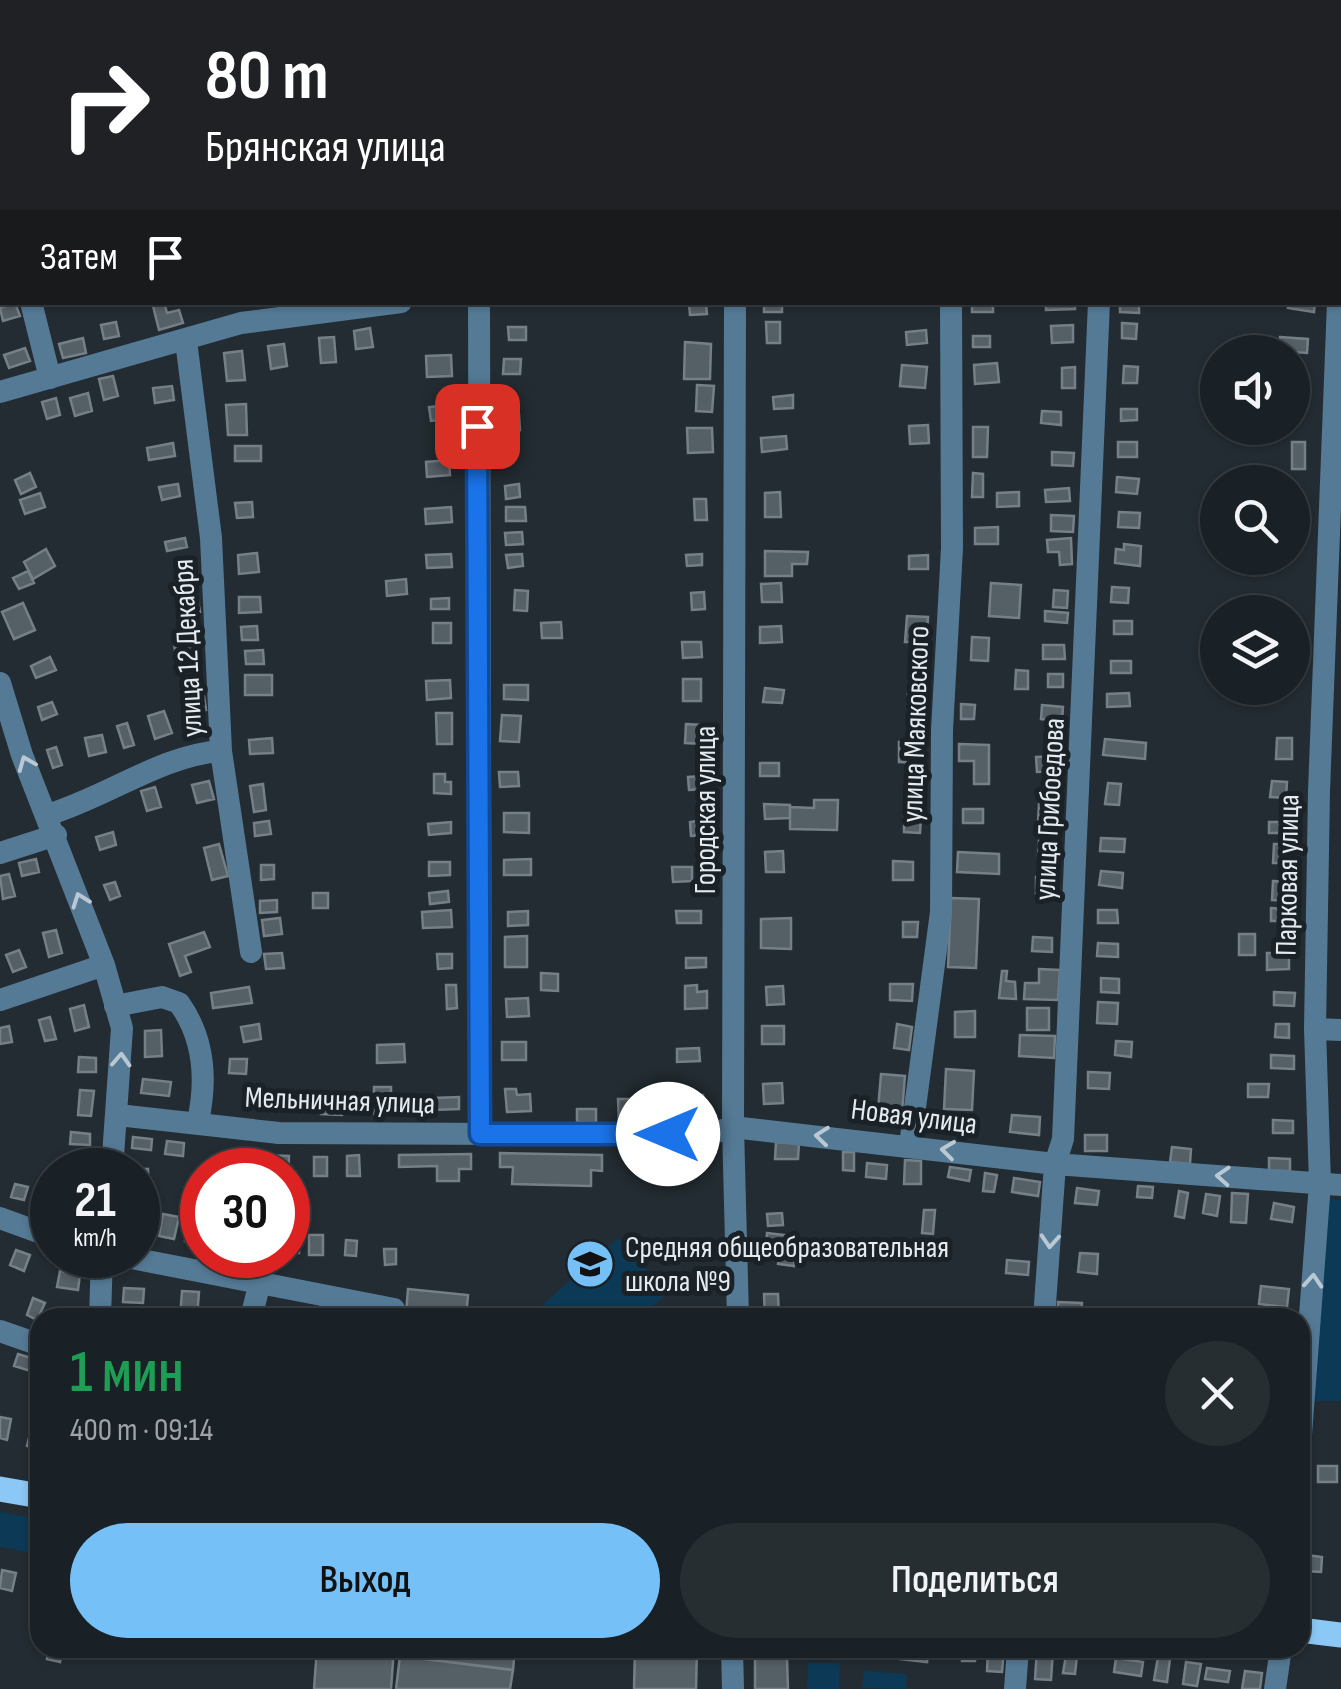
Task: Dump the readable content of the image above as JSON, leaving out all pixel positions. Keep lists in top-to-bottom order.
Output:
{
  "streets": {
    "street": [
      "улица 12 Декабря",
      "улица Маяковского",
      "улица Грибоедова",
      "Городская улица",
      "Парковая улица",
      "Мельничная улица",
      "Новая улица"
    ]
  },
  "crossings": [
    ["улица Маяковского", "Новая улица"],
    ["улица Грибоедова", "Новая улица"],
    ["Городская улица", "Новая улица"],
    ["Парковая улица", "Новая улица"],
    ["Мельничная улица", "Новая улица"]
  ],
  "one_way": ["Новая улица"],
  "places": {
    "school or university": ["Средняя общеобразовательная школа №9"]
  },
  "page": {
    "turn": ["80 m", "Брянская улица"],
    "then": "Затем",
    "speed": "21 km/h",
    "limit": "30",
    "heading": ["1 мин", "400 m · 09:14"],
    "buttons": ["Выход", "Поделиться"]
  }
}
